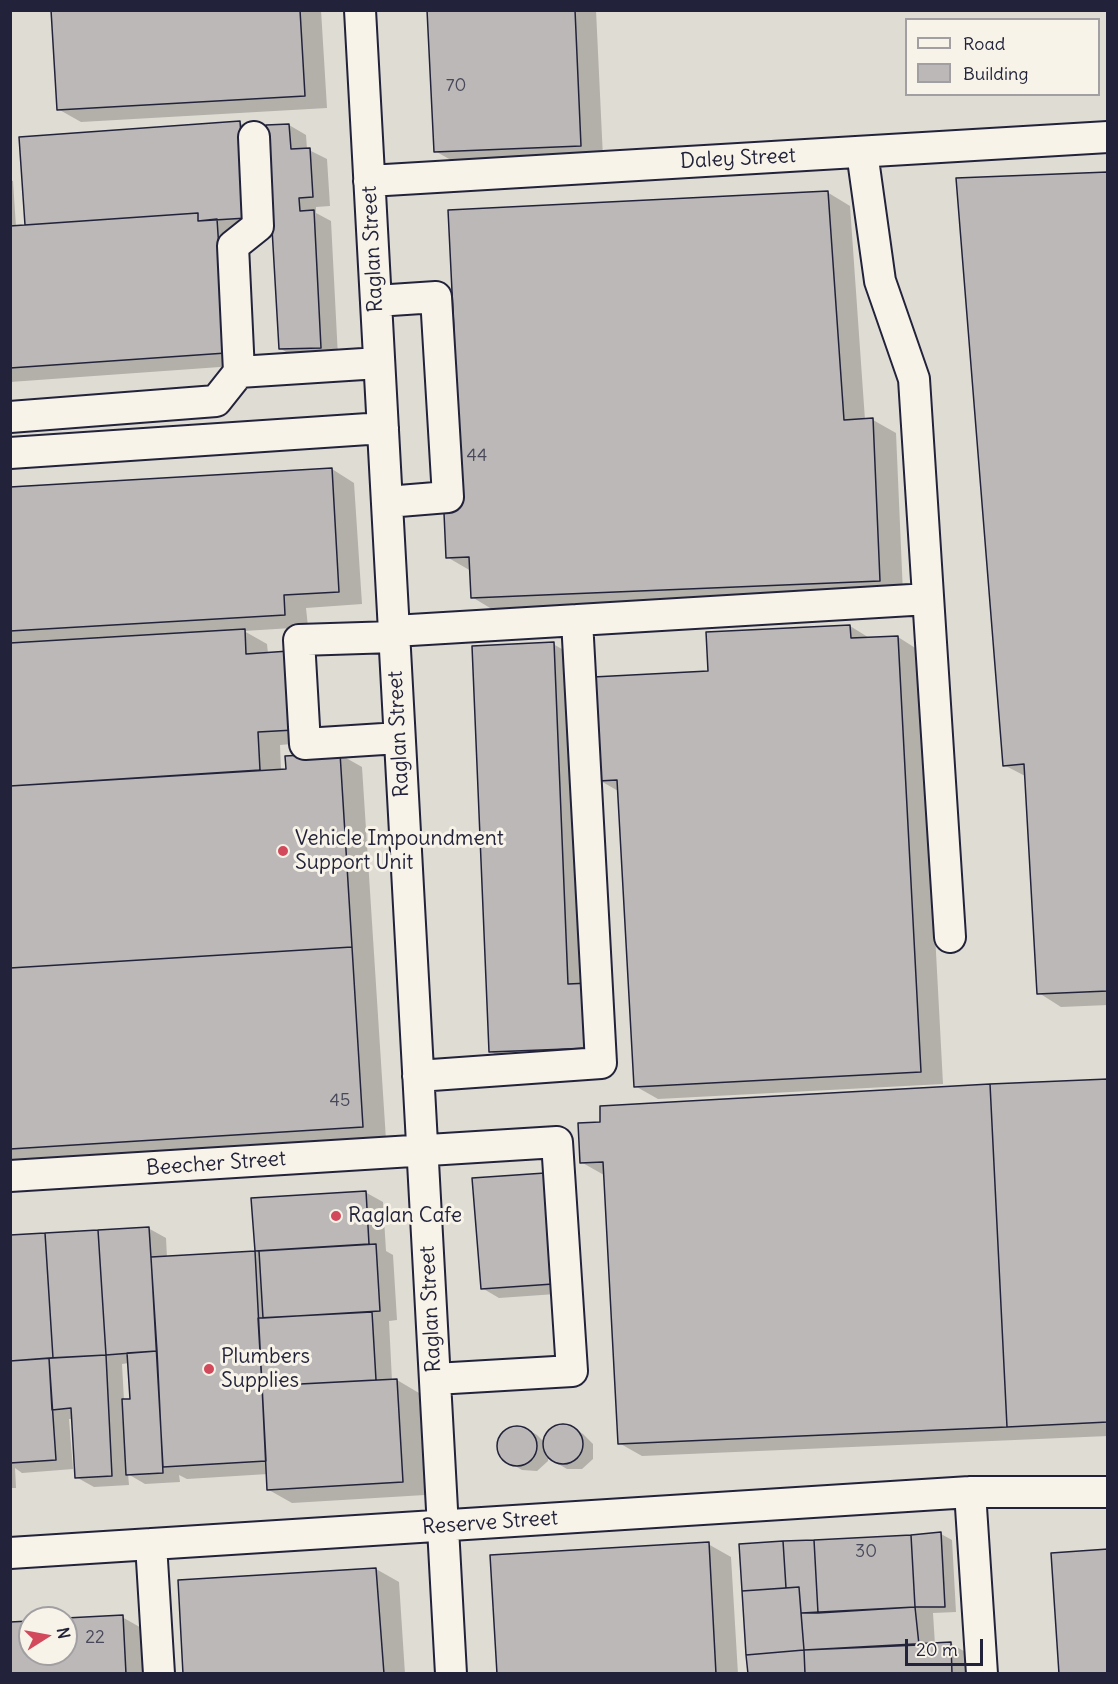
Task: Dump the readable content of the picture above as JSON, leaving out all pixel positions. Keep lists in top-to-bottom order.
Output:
{
  "streets": {
    "street": [
      "Daley Street",
      "Raglan Street",
      "Beecher Street",
      "Reserve Street"
    ]
  },
  "crossings": [
    ["Daley Street", "Raglan Street"],
    ["Raglan Street", "Beecher Street"],
    ["Raglan Street", "Reserve Street"]
  ],
  "places": ["Vehicle Impoundment Support Unit", "Raglan Cafe", "Plumbers Supplies"],
  "house_numbers": [
    "70",
    "44",
    "45",
    "30",
    "22"
  ],
  "legend": ["Road", "Building"],
  "scale_bar": "20 m",
  "north": "right"
}
